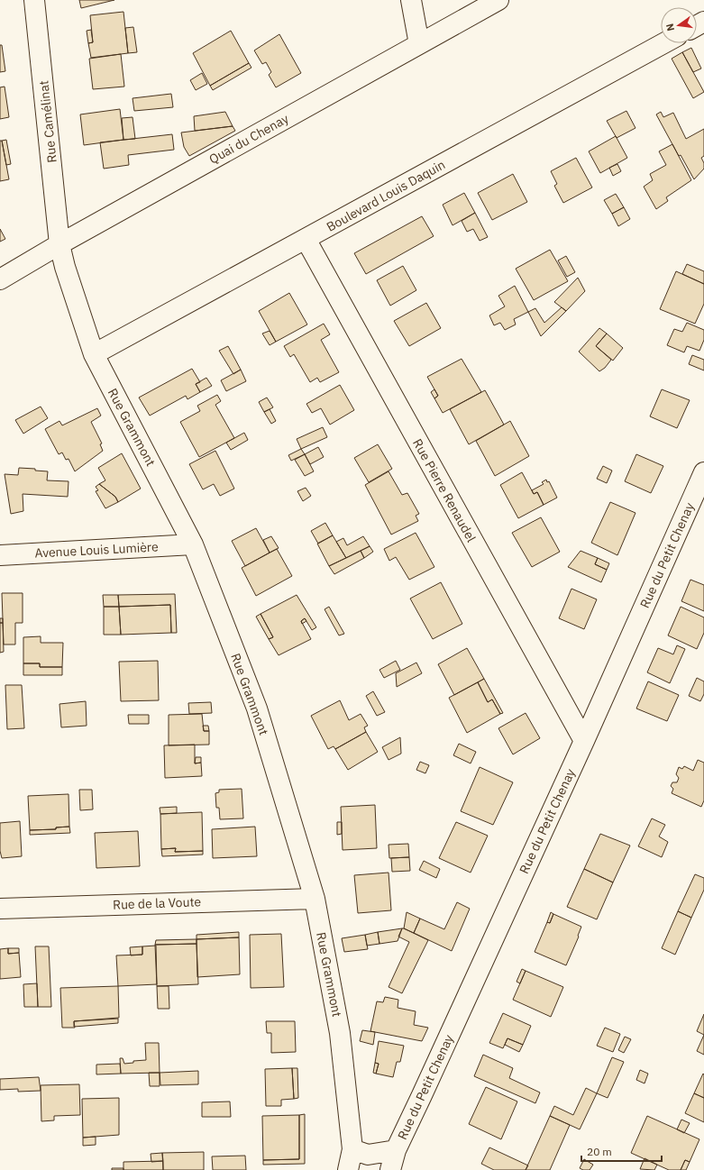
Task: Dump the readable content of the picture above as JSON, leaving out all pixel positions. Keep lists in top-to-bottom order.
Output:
{
  "streets": {
    "street": [
      "Rue Camélinat",
      "Quai du Chenay",
      "Boulevard Louis Daquin",
      "Rue Grammont",
      "Rue Pierre Renaudel",
      "Avenue Louis Lumière",
      "Rue du Petit Chenay",
      "Rue de la Voute"
    ]
  },
  "crossings": [
    ["Rue Camélinat", "Quai du Chenay"],
    ["Rue Camélinat", "Rue Grammont"],
    ["Quai du Chenay", "Rue Grammont"],
    ["Boulevard Louis Daquin", "Rue Grammont"],
    ["Boulevard Louis Daquin", "Rue Pierre Renaudel"],
    ["Rue Grammont", "Avenue Louis Lumière"],
    ["Rue Grammont", "Rue de la Voute"],
    ["Rue Pierre Renaudel", "Rue du Petit Chenay"]
  ],
  "scale_bar": "20 m",
  "north": "left"
}
